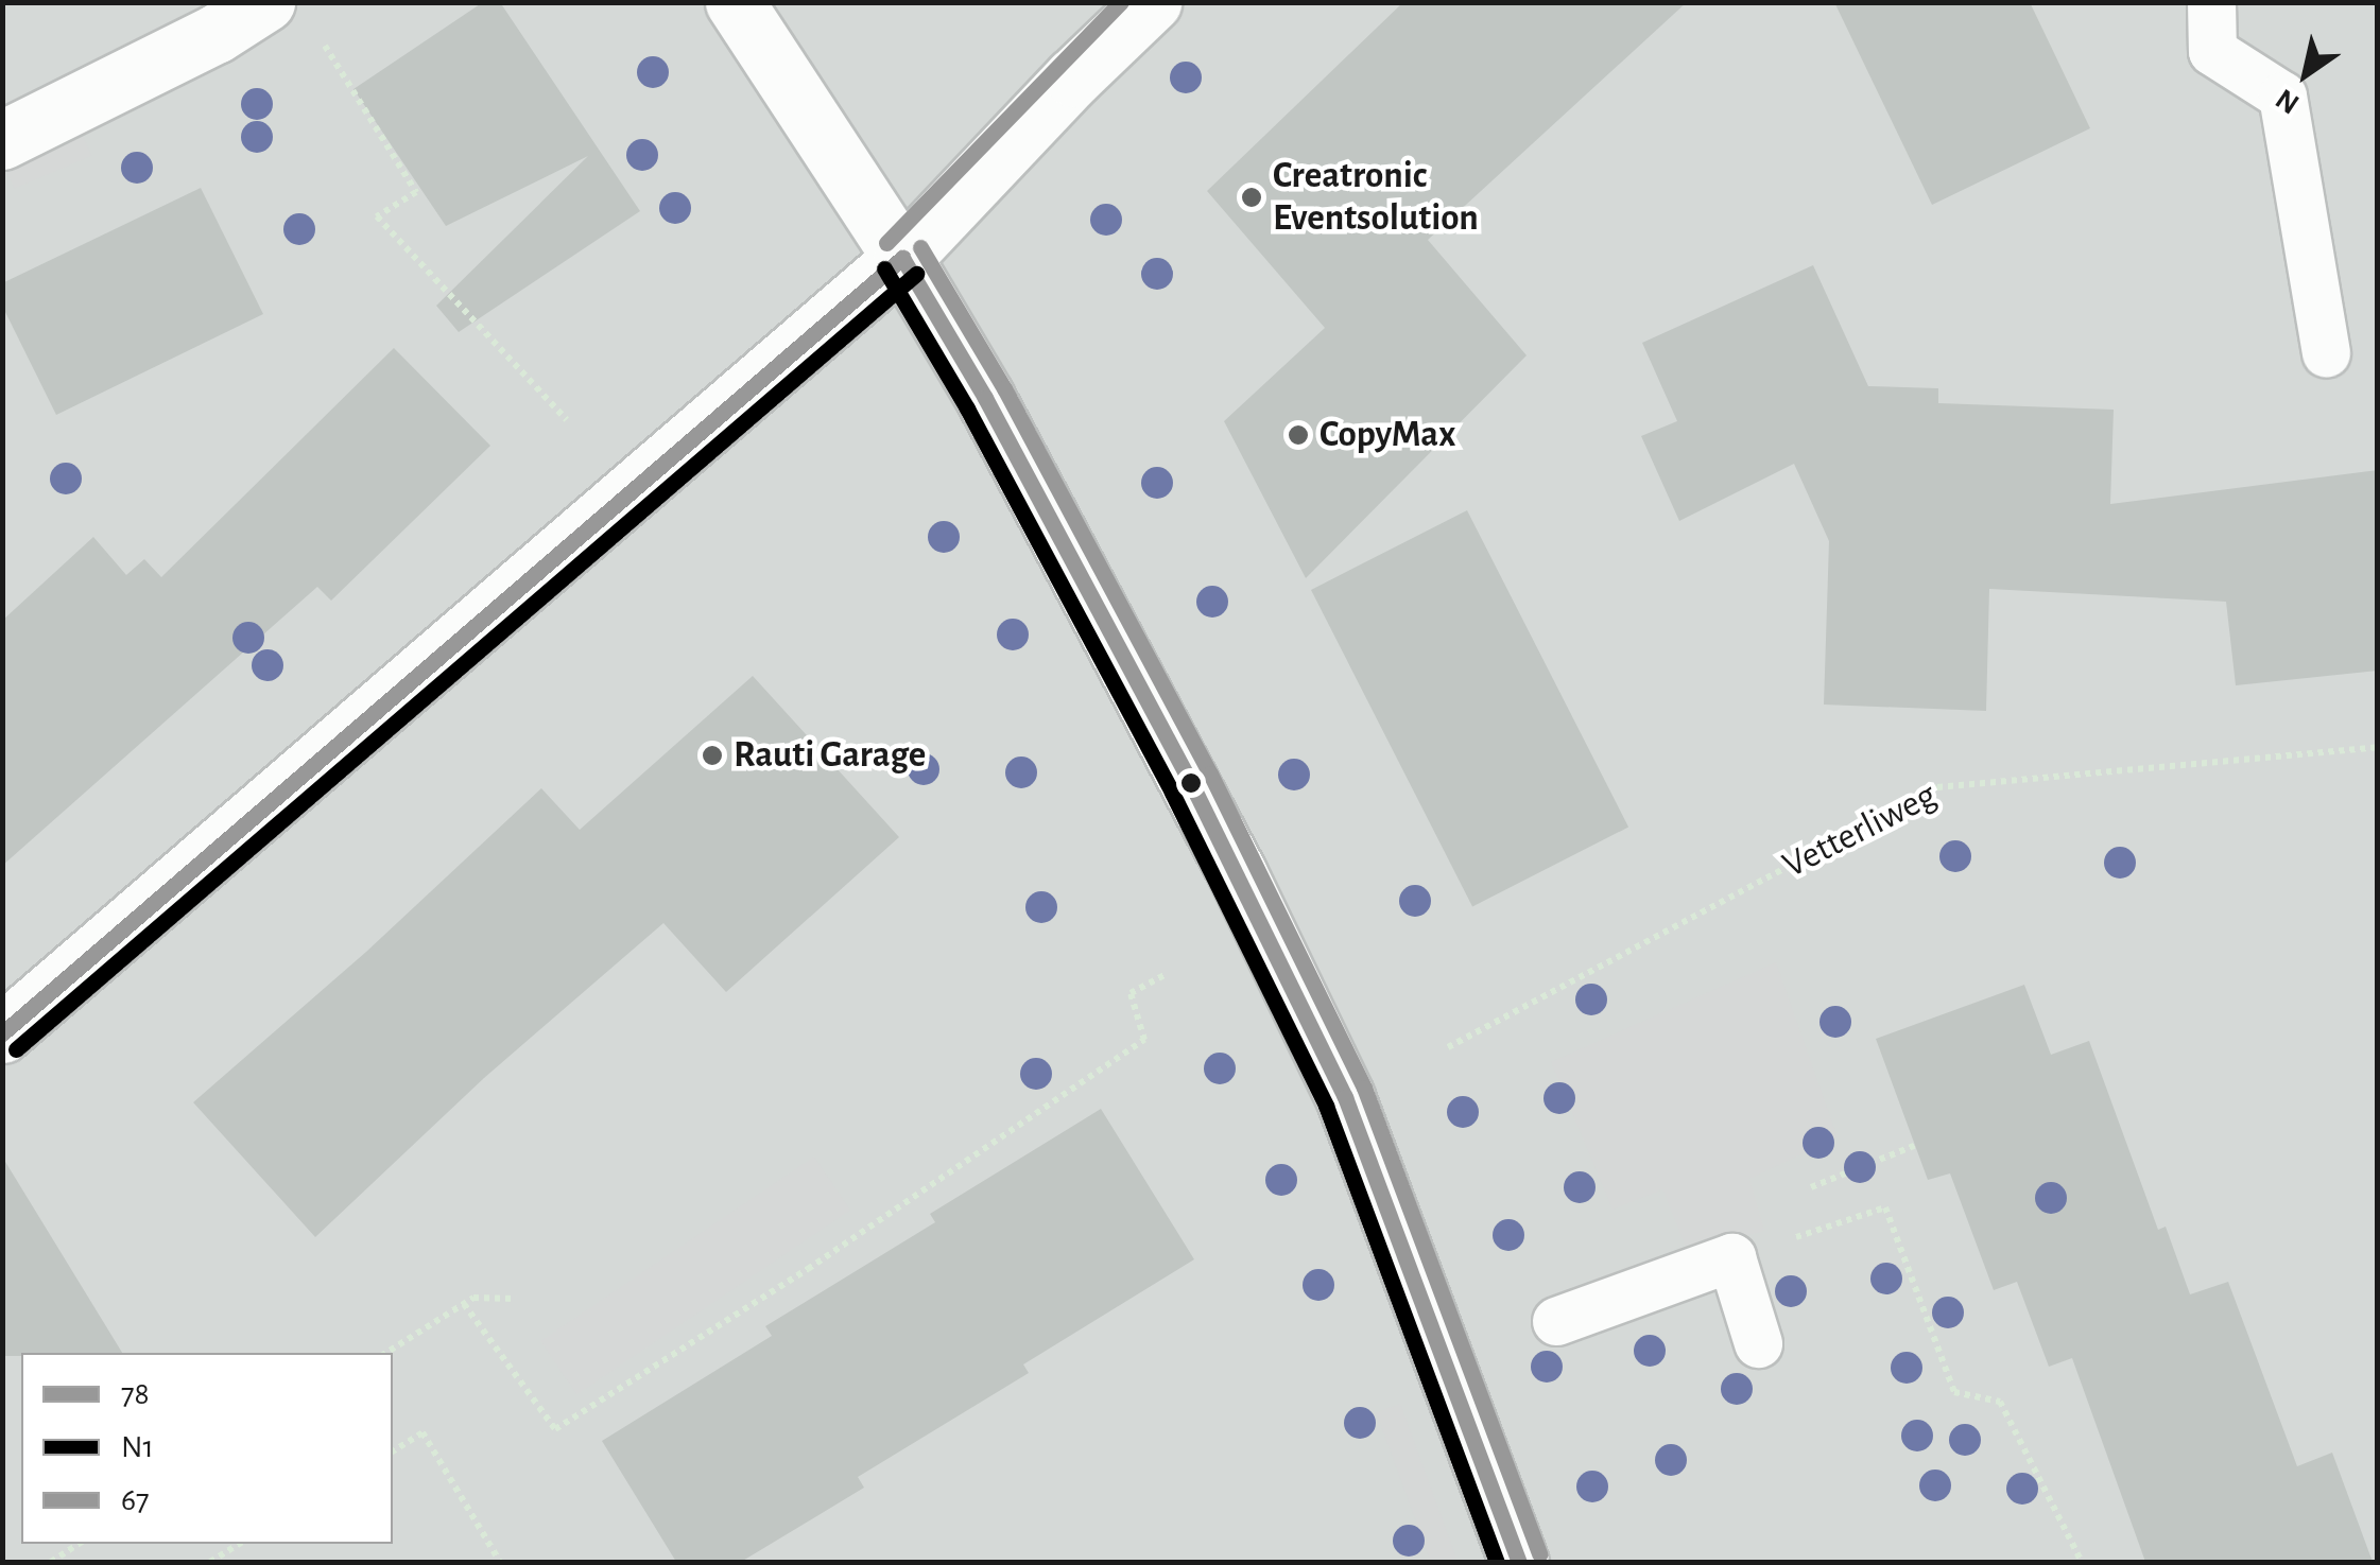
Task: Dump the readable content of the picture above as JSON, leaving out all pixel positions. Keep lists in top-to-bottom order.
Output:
{
  "streets": {
    "path": ["Vetterliweg"]
  },
  "places": ["Creatronic Eventsolution", "CopyMax", "Rauti Garage"],
  "lines": ["transit line 67", "transit line 78", "transit line N1"],
  "legend": ["78", "N1", "67"],
  "north": "bottom left"
}
